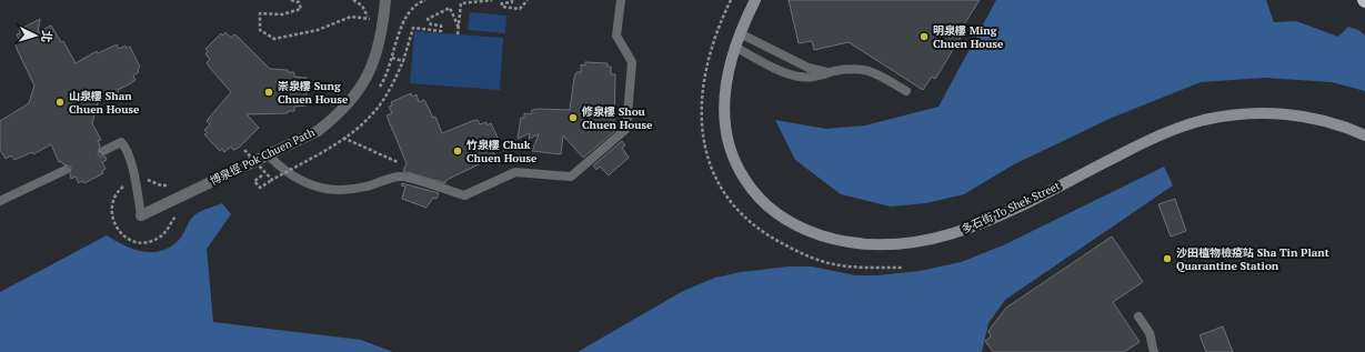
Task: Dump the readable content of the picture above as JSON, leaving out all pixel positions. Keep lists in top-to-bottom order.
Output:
{
  "streets": {
    "street": ["博泉徑 Pok Chuen Path", "多石街 To Shek Street"]
  },
  "places": [
    "明泉樓 Ming Chuen House",
    "崇泉樓 Sung Chuen House",
    "山泉樓 Shan Chuen House",
    "修泉樓 Shou Chuen House",
    "竹泉樓 Chuk Chuen House",
    "沙田植物檢疫站 Sha Tin Plant Quarantine Station"
  ],
  "north": "right"
}
